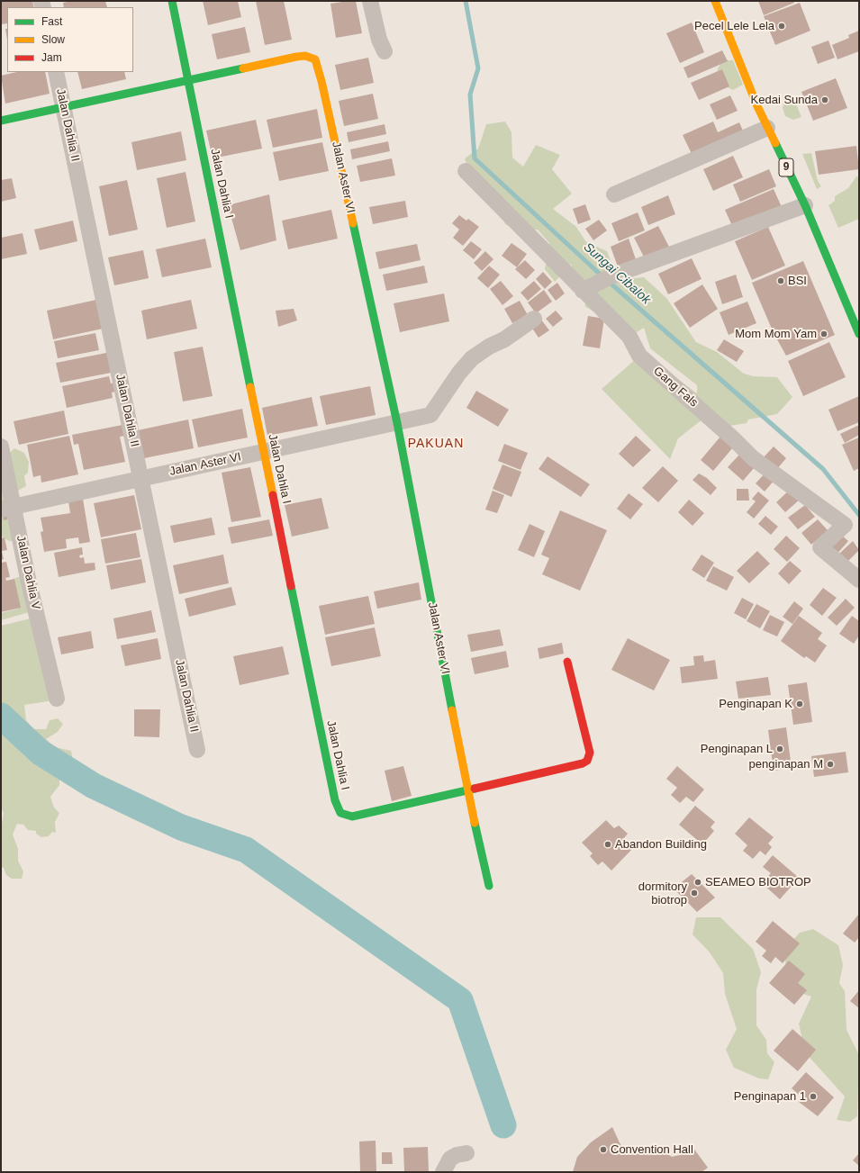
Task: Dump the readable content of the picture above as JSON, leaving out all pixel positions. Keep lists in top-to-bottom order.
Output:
{
  "streets": {
    "main road": ["9", "Jalan Aster VI", "Jalan Dahlia I"],
    "street": ["Jalan Dahlia II", "Gang Fals", "Jalan Dahlia V"]
  },
  "crossings": [
    ["Jalan Dahlia II", "Jalan Aster VI"],
    ["Jalan Aster VI", "Jalan Dahlia I"],
    ["Jalan Aster VI", "Jalan Dahlia V"]
  ],
  "districts": ["PAKUAN"],
  "water": ["Sungai Cibalok"],
  "places": [
    "Pecel Lele Lela",
    "Kedai Sunda",
    "BSI",
    "Mom Mom Yam",
    "Penginapan K",
    "Penginapan L",
    "penginapan M",
    "Abandon Building",
    "SEAMEO BIOTROP",
    "dormitory biotrop",
    "Penginapan 1",
    "Convention Hall"
  ],
  "legend": ["Fast", "Slow", "Jam"]
}
